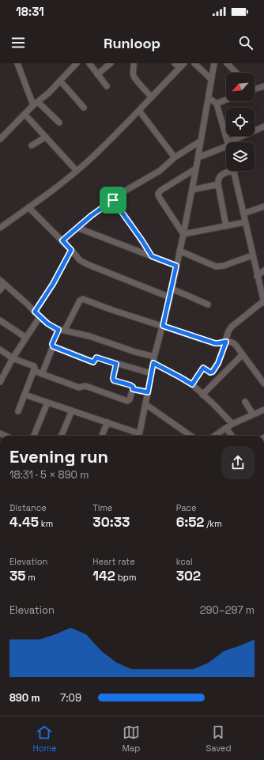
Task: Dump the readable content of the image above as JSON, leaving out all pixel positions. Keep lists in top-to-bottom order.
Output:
{
  "north": "bottom left",
  "page": {
    "status": "18:31",
    "header": "Runloop",
    "heading": ["Evening run", "18:31 · 5 × 890 m"],
    "stats": [
      ["Distance", "4.45 km"],
      ["Time", "30:33"],
      ["Pace", "6:52 /km"],
      ["Elevation", "35 m"],
      ["Heart rate", "142 bpm"],
      ["kcal", "302"]
    ],
    "chart": ["Elevation", "290–297 m"],
    "list": [
      {
        "name": "890 m",
        "note": "7:09"
      }
    ],
    "tabs": ["Home", "Map", "Saved"]
  }
}
